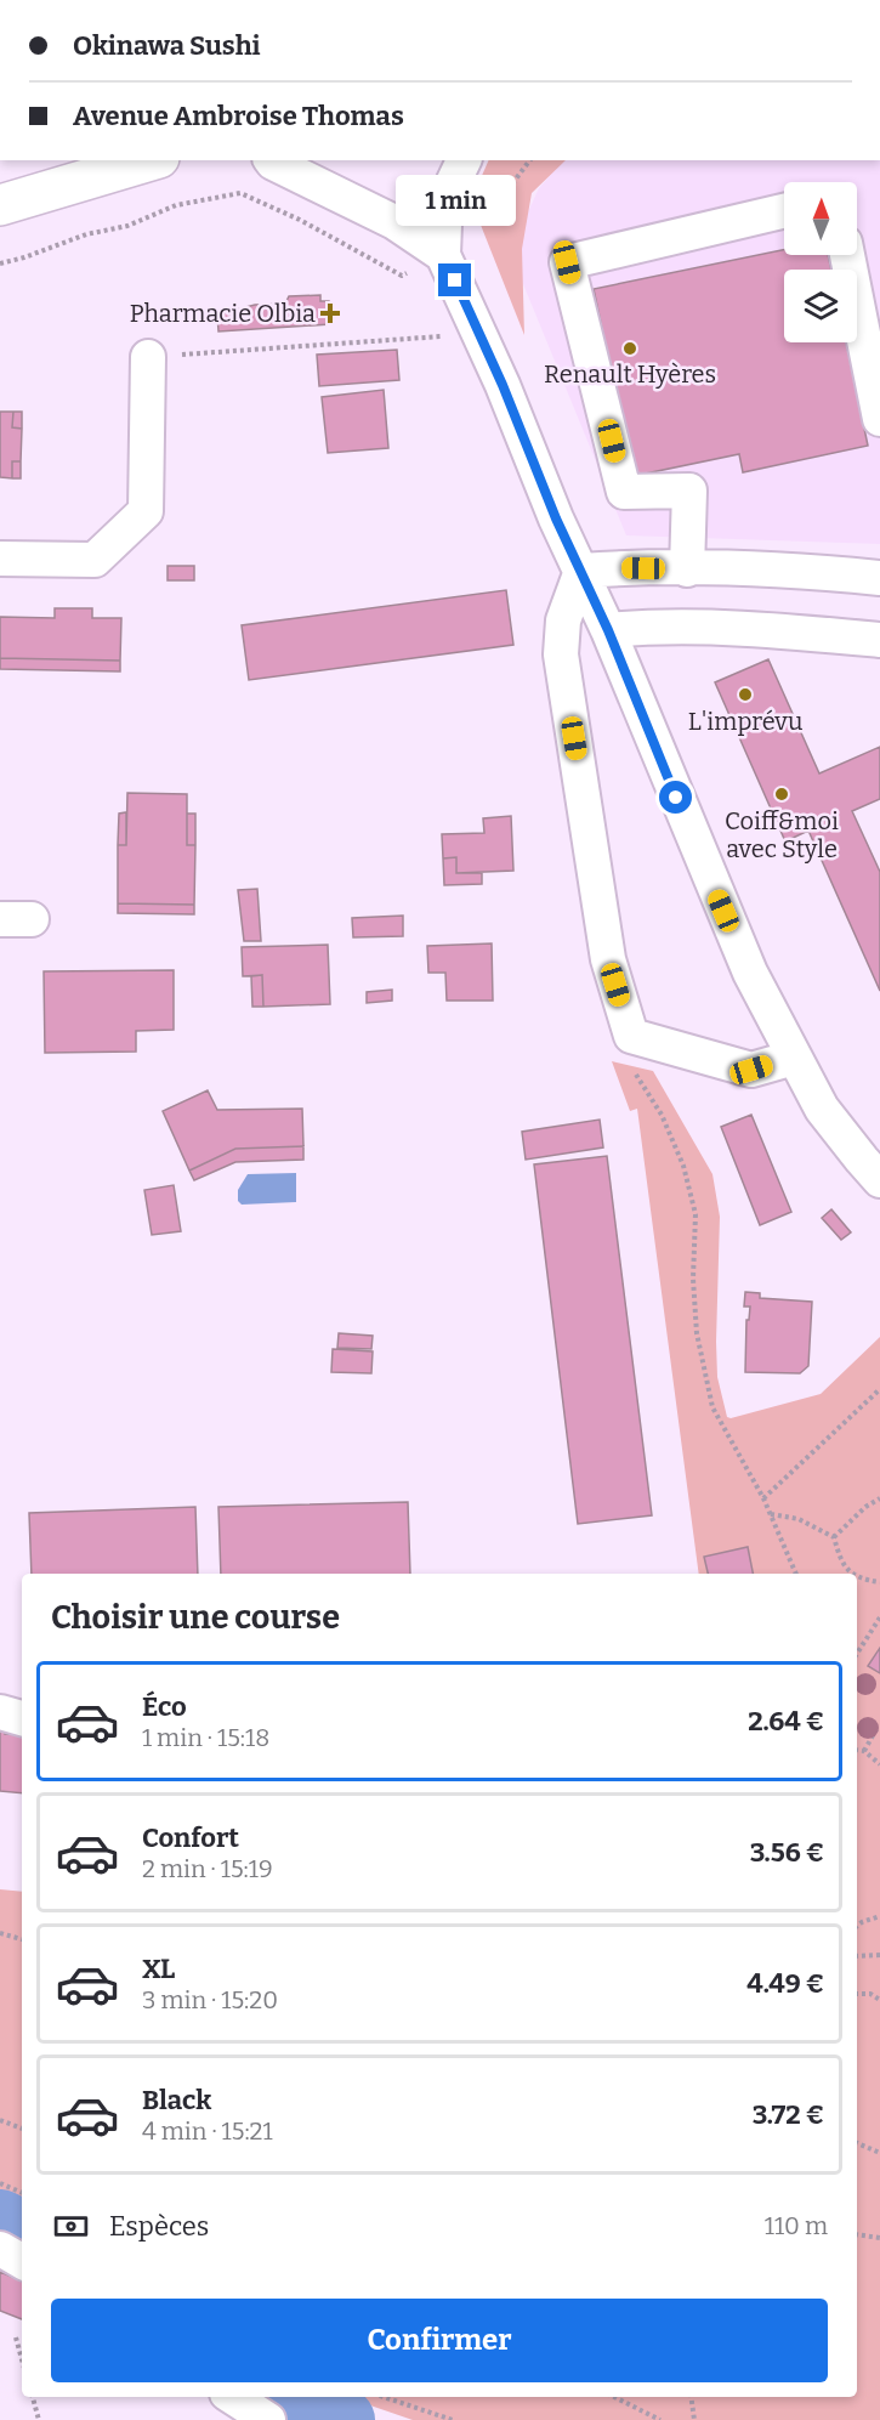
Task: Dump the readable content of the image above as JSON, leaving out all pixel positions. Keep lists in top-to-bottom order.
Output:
{
  "places": {
    "health": ["Pharmacie Olbia"],
    "other": ["Renault Hyères", "L'imprévu", "Coiff&moi avec Style"]
  },
  "north": "top",
  "page": {
    "banner": ["Okinawa Sushi", "Avenue Ambroise Thomas"],
    "bubble": "1 min",
    "heading": "Choisir une course",
    "list": [
      {
        "name": "Éco",
        "note": "1 min · 15:18",
        "value": "2.64 €"
      },
      {
        "name": "Confort",
        "note": "2 min · 15:19",
        "value": "3.56 €"
      },
      {
        "name": "XL",
        "note": "3 min · 15:20",
        "value": "4.49 €"
      },
      {
        "name": "Black",
        "note": "4 min · 15:21",
        "value": "3.72 €"
      }
    ],
    "pay": ["Espèces", "110 m"],
    "buttons": "Confirmer"
  }
}
